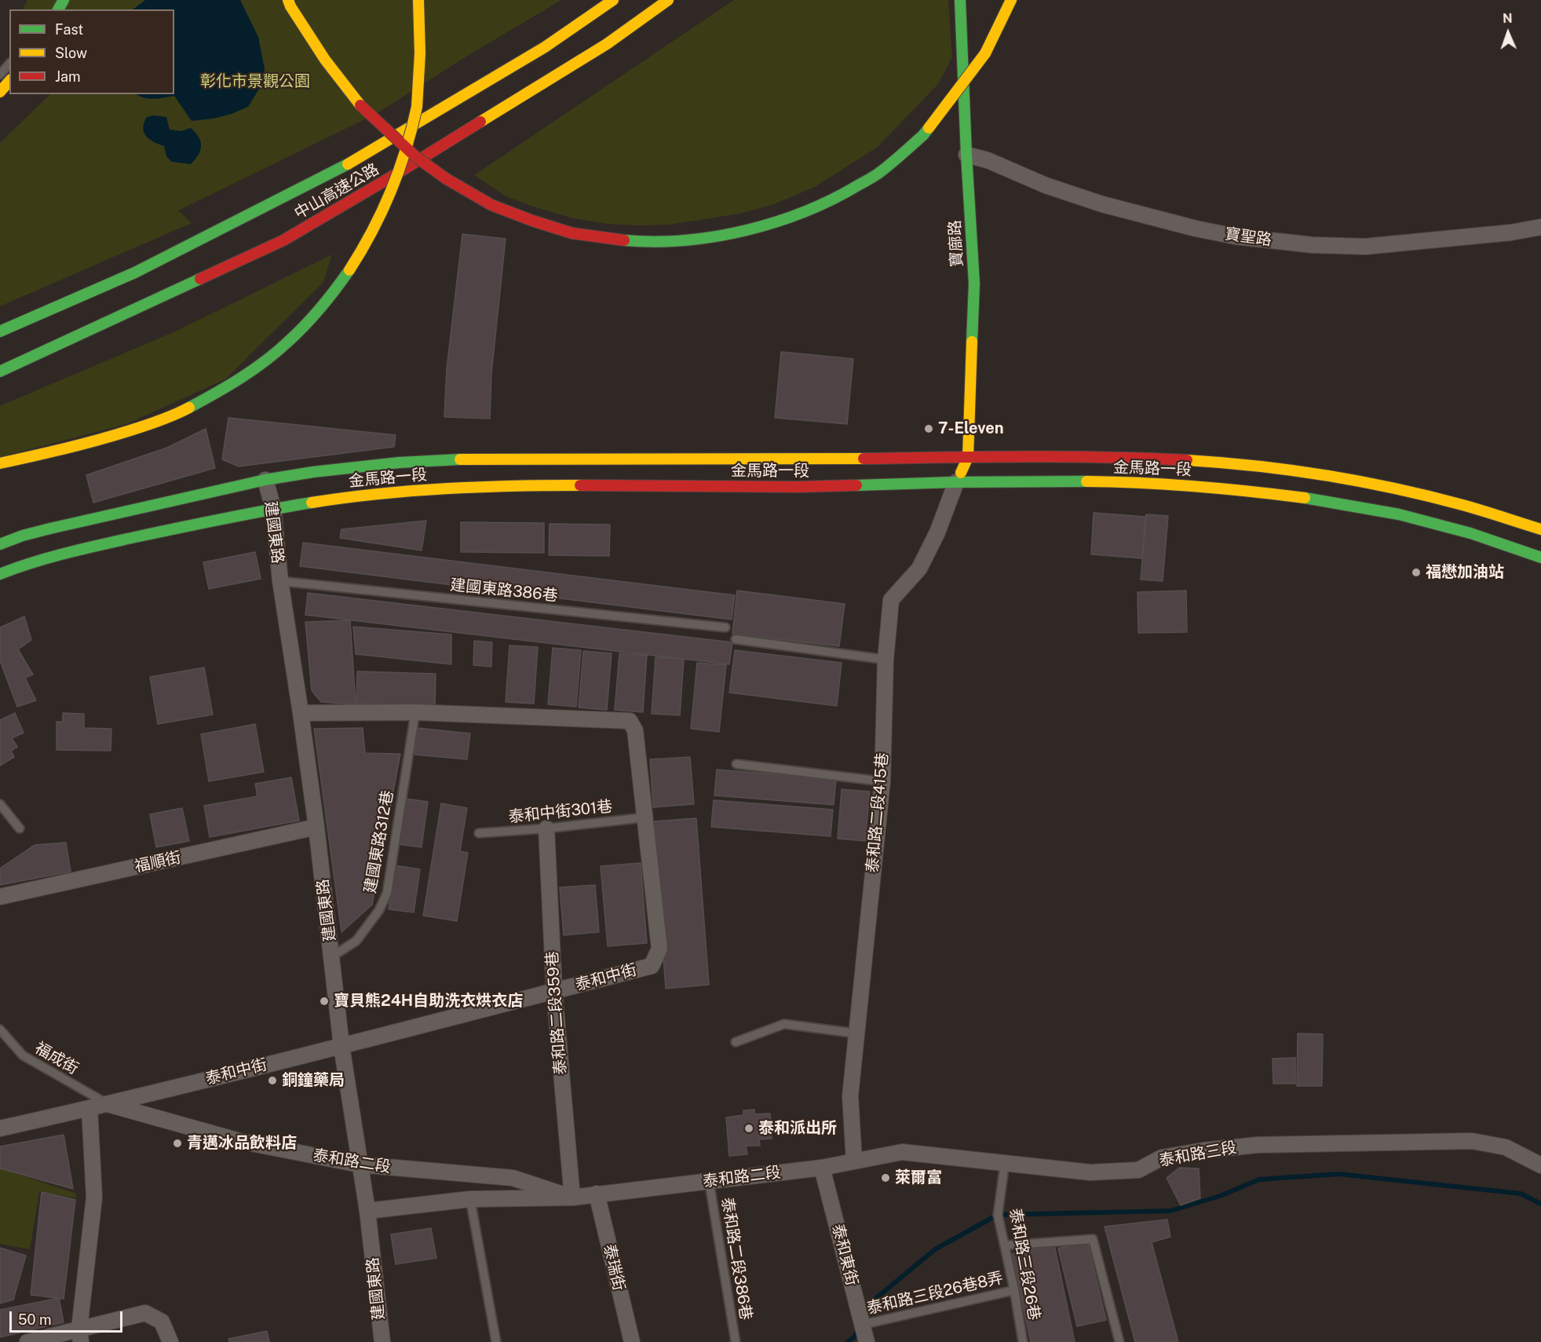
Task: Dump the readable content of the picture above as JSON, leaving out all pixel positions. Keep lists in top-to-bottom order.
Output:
{
  "streets": {
    "main road": ["中山高速公路", "寶廍路", "金馬路一段"],
    "street": [
      "寶聖路",
      "建國東路",
      "泰和路二段415巷",
      "福順街",
      "泰和中街",
      "泰和路二段359巷",
      "泰和路三段",
      "泰和路二段",
      "泰和東街",
      "泰瑞街"
    ],
    "lane": [
      "建國東路386巷",
      "泰和中街301巷",
      "建國東路312巷",
      "福成街",
      "泰和路二段386巷",
      "泰和路三段26巷",
      "泰和路三段26巷8弄"
    ]
  },
  "crossings": [
    ["寶聖路", "寶廍路"],
    ["寶廍路", "金馬路一段"],
    ["寶廍路", "泰和路二段415巷"],
    ["金馬路一段", "建國東路"],
    ["金馬路一段", "泰和路二段415巷"],
    ["建國東路", "建國東路386巷"],
    ["建國東路", "建國東路312巷"],
    ["建國東路", "福順街"],
    ["建國東路", "泰和中街"],
    ["建國東路", "泰和路二段"],
    ["泰和中街301巷", "泰和中街"],
    ["泰和中街301巷", "泰和路二段359巷"],
    ["泰和路二段415巷", "泰和路三段"],
    ["泰和路二段415巷", "泰和路二段"],
    ["建國東路312巷", "泰和中街"],
    ["泰和中街", "泰和路二段359巷"],
    ["泰和中街", "福成街"],
    ["泰和中街", "泰和路二段"],
    ["泰和路二段359巷", "泰和路二段"],
    ["福成街", "泰和路二段"],
    ["泰和路三段", "泰和路二段"],
    ["泰和路三段", "泰和路三段26巷"],
    ["泰和路二段", "泰和東街"],
    ["泰和路二段", "泰和路二段386巷"],
    ["泰和路二段", "泰瑞街"],
    ["泰和東街", "泰和路三段26巷8弄"],
    ["泰和路三段26巷", "泰和路三段26巷8弄"]
  ],
  "parks": ["彰化市景觀公園"],
  "places": [
    "7-Eleven",
    "福懋加油站",
    "寶貝熊24H自助洗衣烘衣店",
    "銅鐘藥局",
    "泰和派出所",
    "青邁冰品飲料店",
    "萊爾富"
  ],
  "legend": ["Fast", "Slow", "Jam"],
  "scale_bar": "50 m",
  "north": "top"
}
